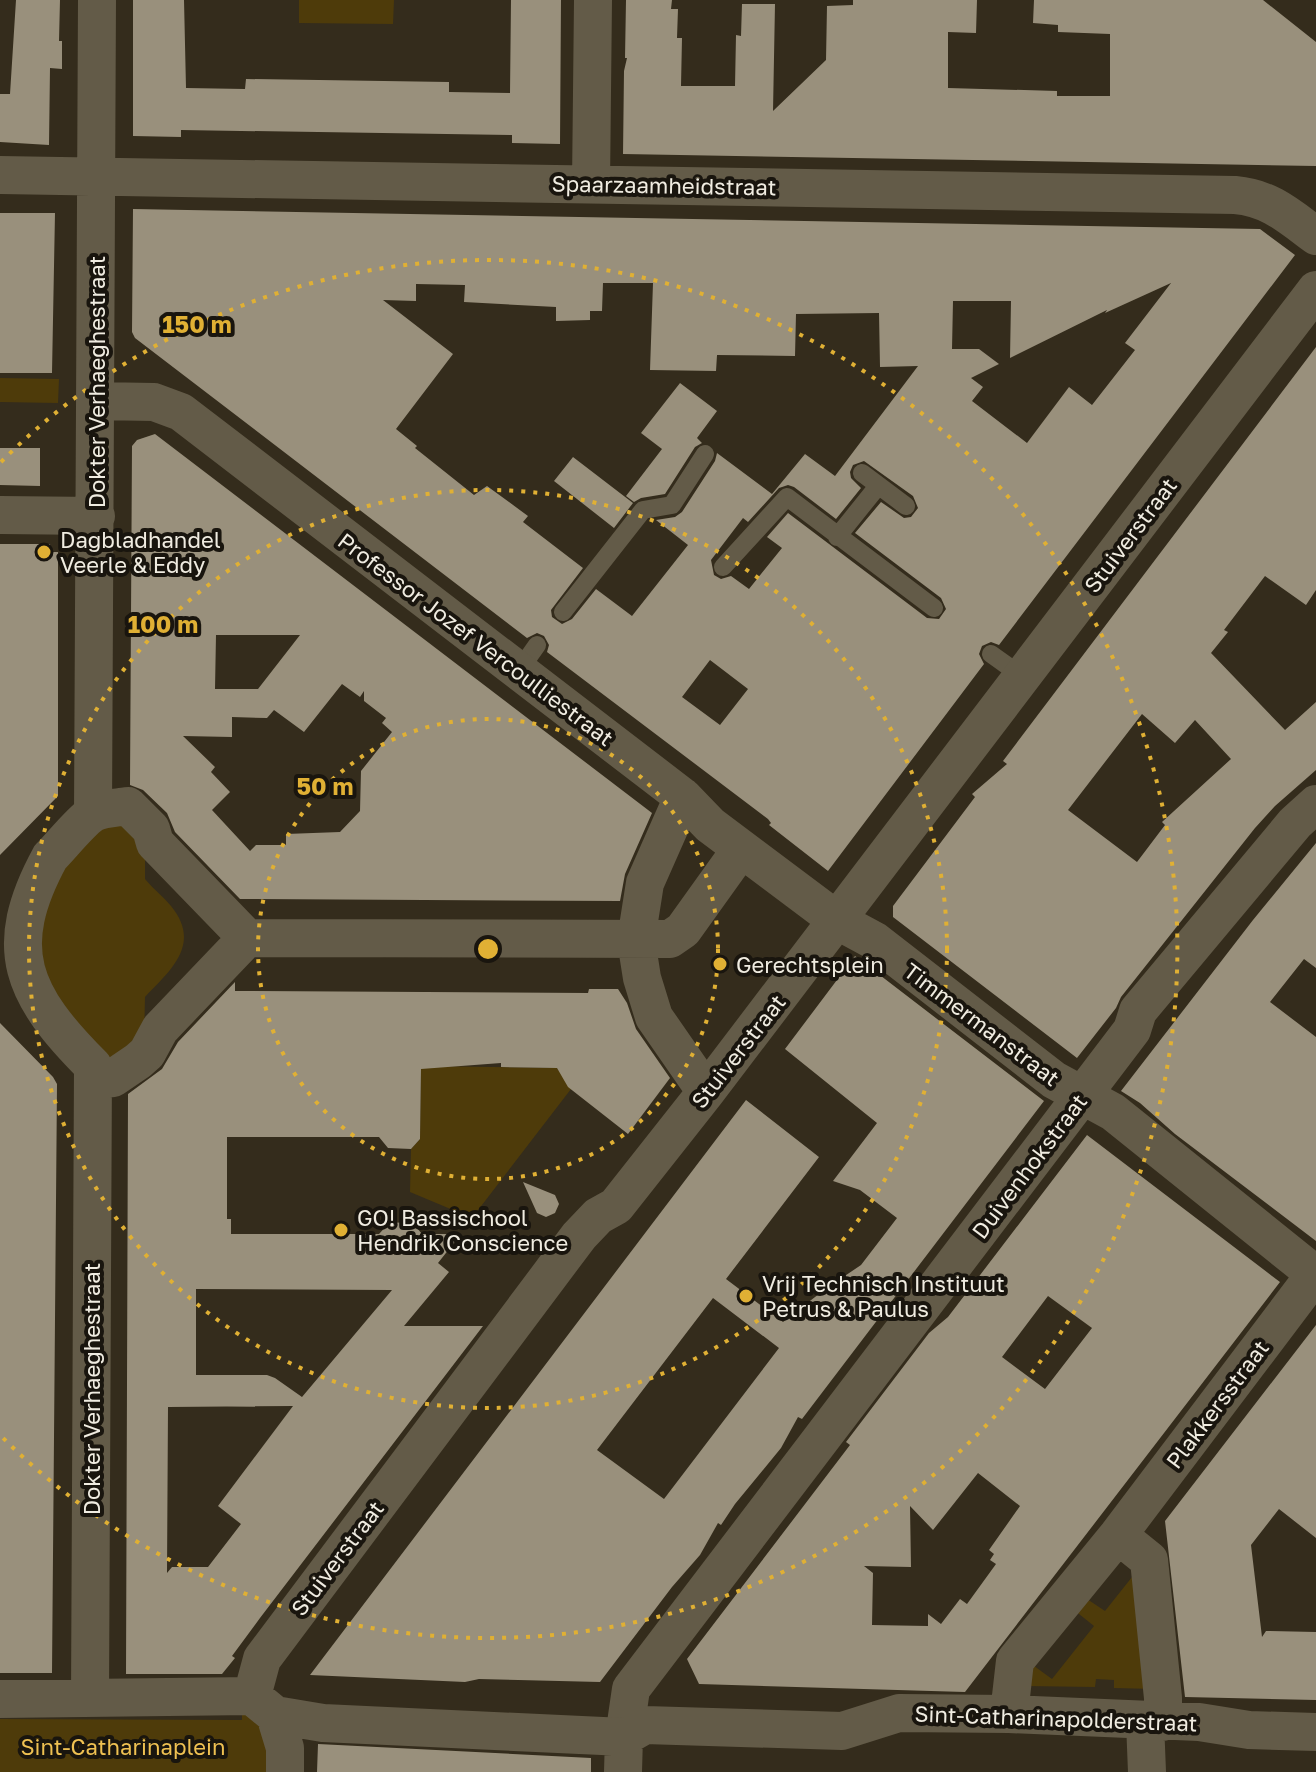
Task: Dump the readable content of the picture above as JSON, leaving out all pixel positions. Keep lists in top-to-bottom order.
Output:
{
  "streets": {
    "street": [
      "Spaarzaamheidstraat",
      "Dokter Verhaeghestraat",
      "Stuiverstraat",
      "Professor Jozef Vercoulliestraat",
      "Timmermanstraat",
      "Duivenhokstraat",
      "Plakkersstraat",
      "Sint-Catharinapolderstraat"
    ]
  },
  "crossings": [
    ["Spaarzaamheidstraat", "Dokter Verhaeghestraat"],
    ["Dokter Verhaeghestraat", "Professor Jozef Vercoulliestraat"],
    ["Stuiverstraat", "Professor Jozef Vercoulliestraat"],
    ["Stuiverstraat", "Timmermanstraat"],
    ["Stuiverstraat", "Sint-Catharinapolderstraat"],
    ["Professor Jozef Vercoulliestraat", "Timmermanstraat"],
    ["Timmermanstraat", "Duivenhokstraat"],
    ["Timmermanstraat", "Plakkersstraat"],
    ["Duivenhokstraat", "Sint-Catharinapolderstraat"],
    ["Plakkersstraat", "Sint-Catharinapolderstraat"]
  ],
  "parks": ["Sint-Catharinaplein"],
  "places": [
    "Dagbladhandel Veerle & Eddy",
    "Gerechtsplein",
    "GO! Bassischool Hendrik Conscience",
    "Vrij Technisch Instituut Petrus & Paulus"
  ],
  "rings": ["150 m", "100 m", "50 m"]
}
